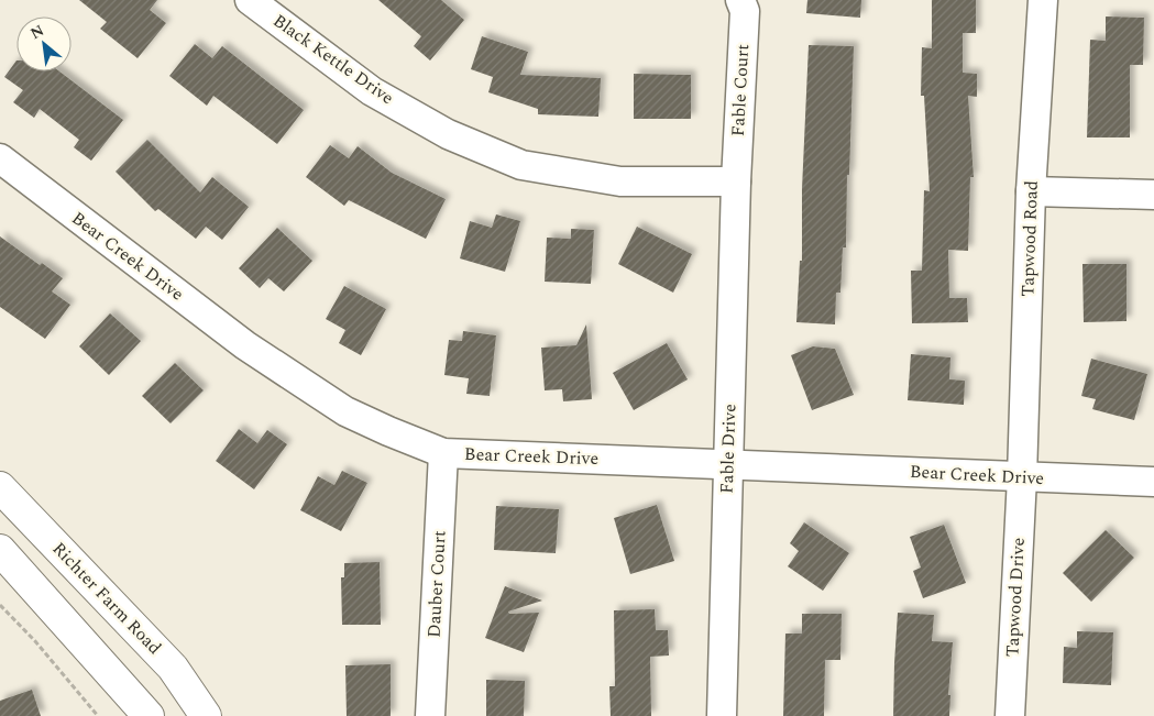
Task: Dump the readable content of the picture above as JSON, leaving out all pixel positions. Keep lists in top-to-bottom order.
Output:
{
  "streets": {
    "main road": ["Richter Farm Road"],
    "street": [
      "Black Kettle Drive",
      "Fable Court",
      "Tapwood Road",
      "Bear Creek Drive",
      "Fable Drive",
      "Dauber Court",
      "Tapwood Drive"
    ]
  },
  "crossings": [
    ["Black Kettle Drive", "Fable Court"],
    ["Black Kettle Drive", "Fable Drive"],
    ["Fable Court", "Fable Drive"],
    ["Tapwood Road", "Bear Creek Drive"],
    ["Tapwood Road", "Tapwood Drive"],
    ["Bear Creek Drive", "Fable Drive"],
    ["Bear Creek Drive", "Dauber Court"],
    ["Bear Creek Drive", "Tapwood Drive"]
  ],
  "north": "top left"
}
